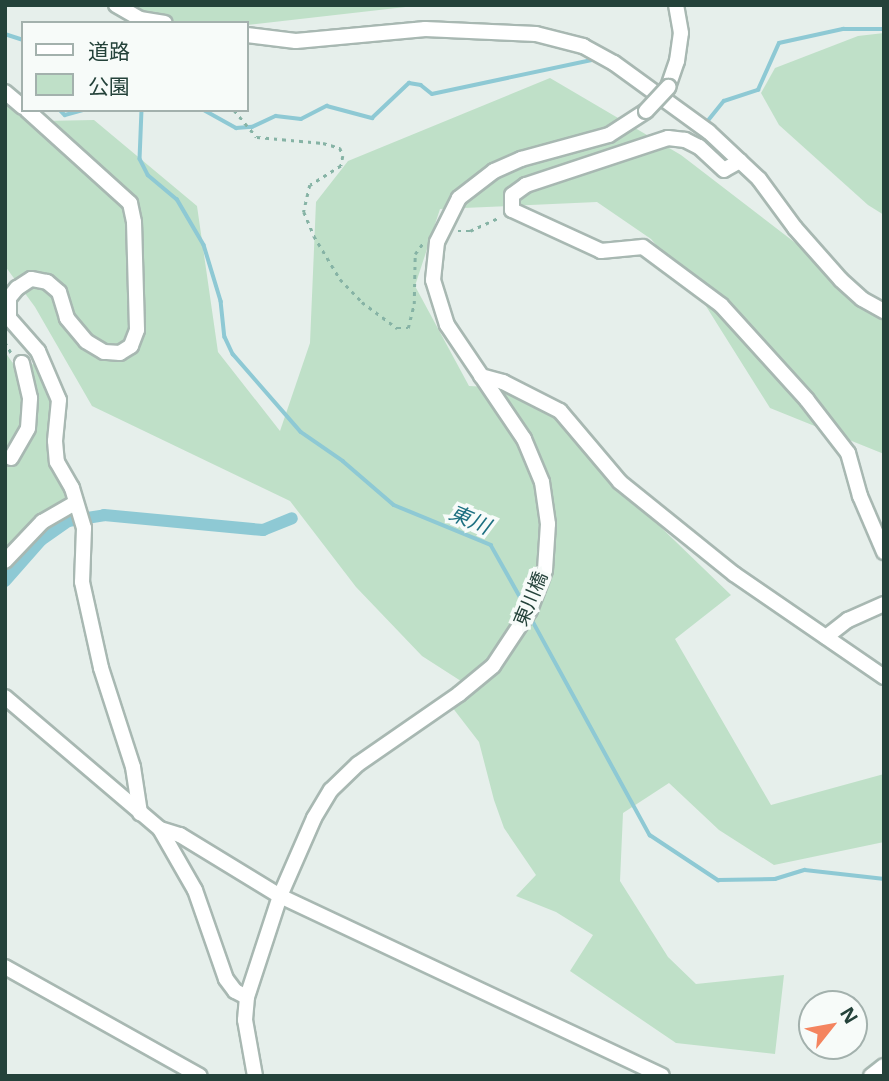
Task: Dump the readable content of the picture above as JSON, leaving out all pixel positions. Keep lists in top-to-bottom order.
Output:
{
  "streets": {
    "street": ["東川橋"]
  },
  "water": ["東川"],
  "legend": ["道路", "公園"],
  "north": "top right"
}
